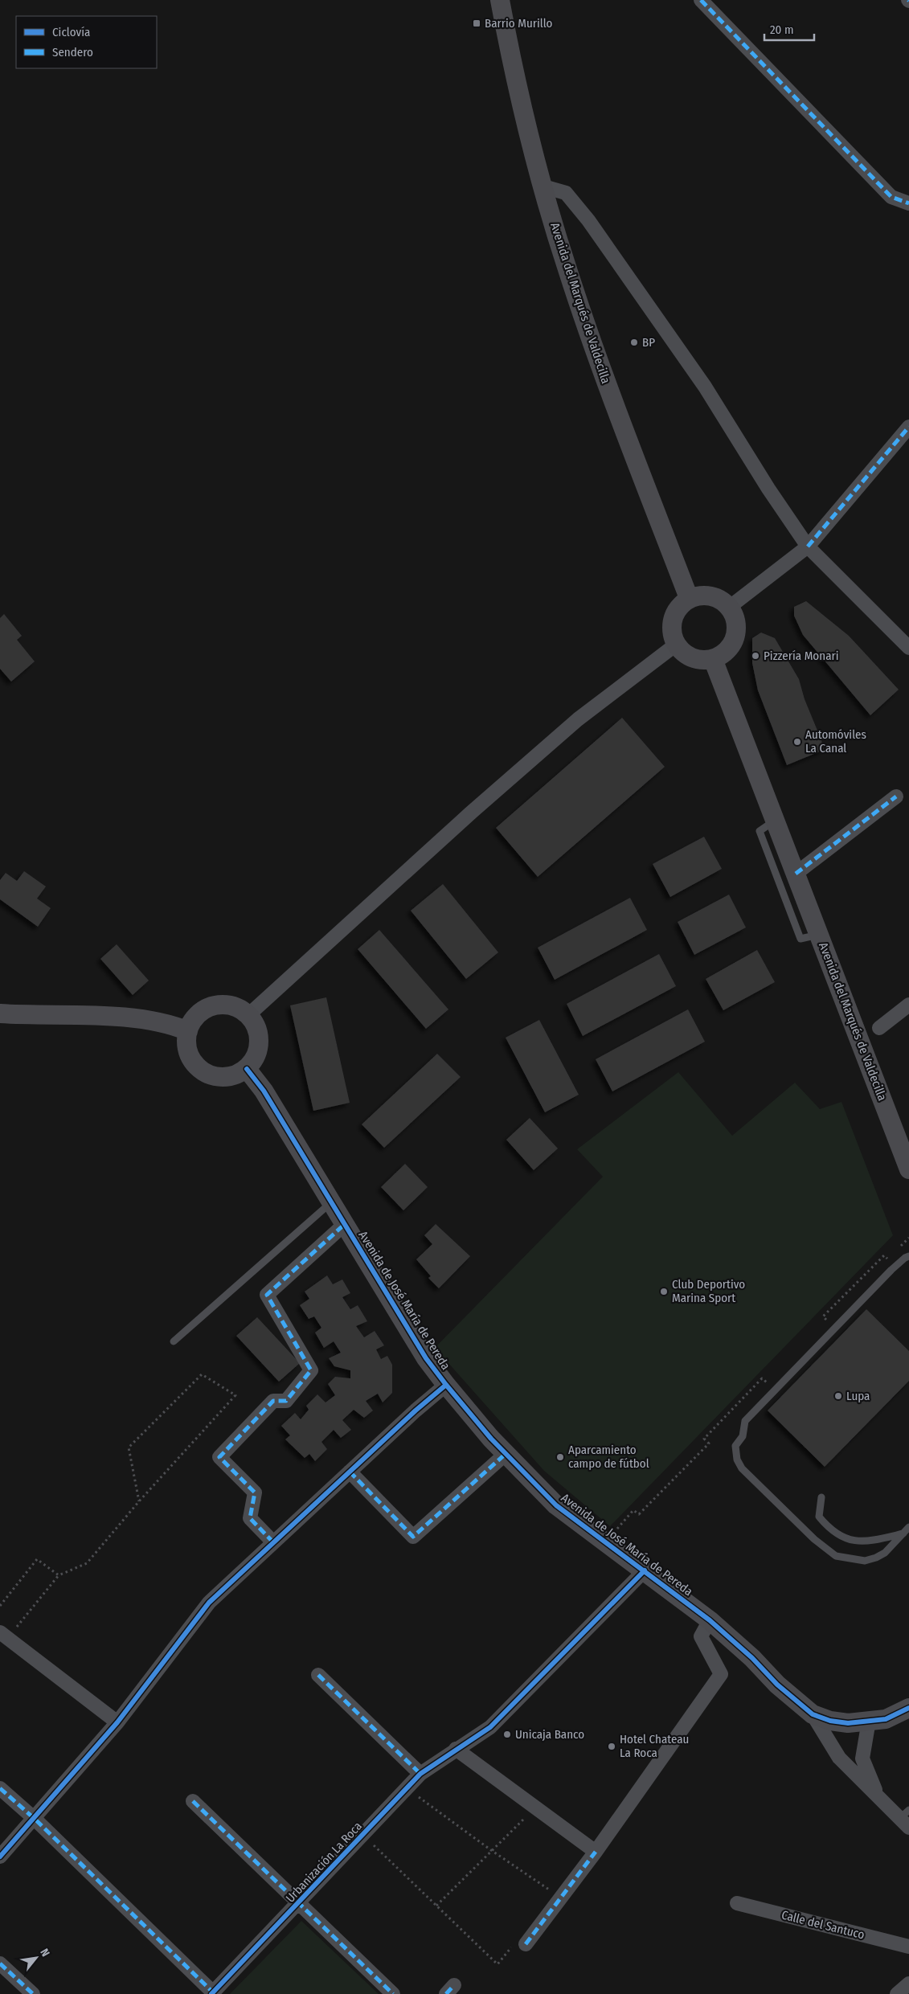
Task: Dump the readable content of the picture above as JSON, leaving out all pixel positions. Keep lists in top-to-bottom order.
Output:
{
  "streets": {
    "street": [
      "Avenida del Marqués de Valdecilla",
      "Avenida de José María de Pereda",
      "Urbanización La Roca",
      "Calle del Santuco"
    ]
  },
  "crossings": [
    ["Avenida de José María de Pereda", "Urbanización La Roca"]
  ],
  "places": {
    "transit": ["Barrio Murillo"],
    "other": [
      "BP",
      "Pizzería Monari",
      "Automóviles La Canal",
      "Club Deportivo Marina Sport",
      "Lupa",
      "Aparcamiento campo de fútbol",
      "Unicaja Banco",
      "Hotel Chateau La Roca"
    ]
  },
  "legend": ["Ciclovía", "Sendero"],
  "scale_bar": "20 m",
  "north": "top right"
}
